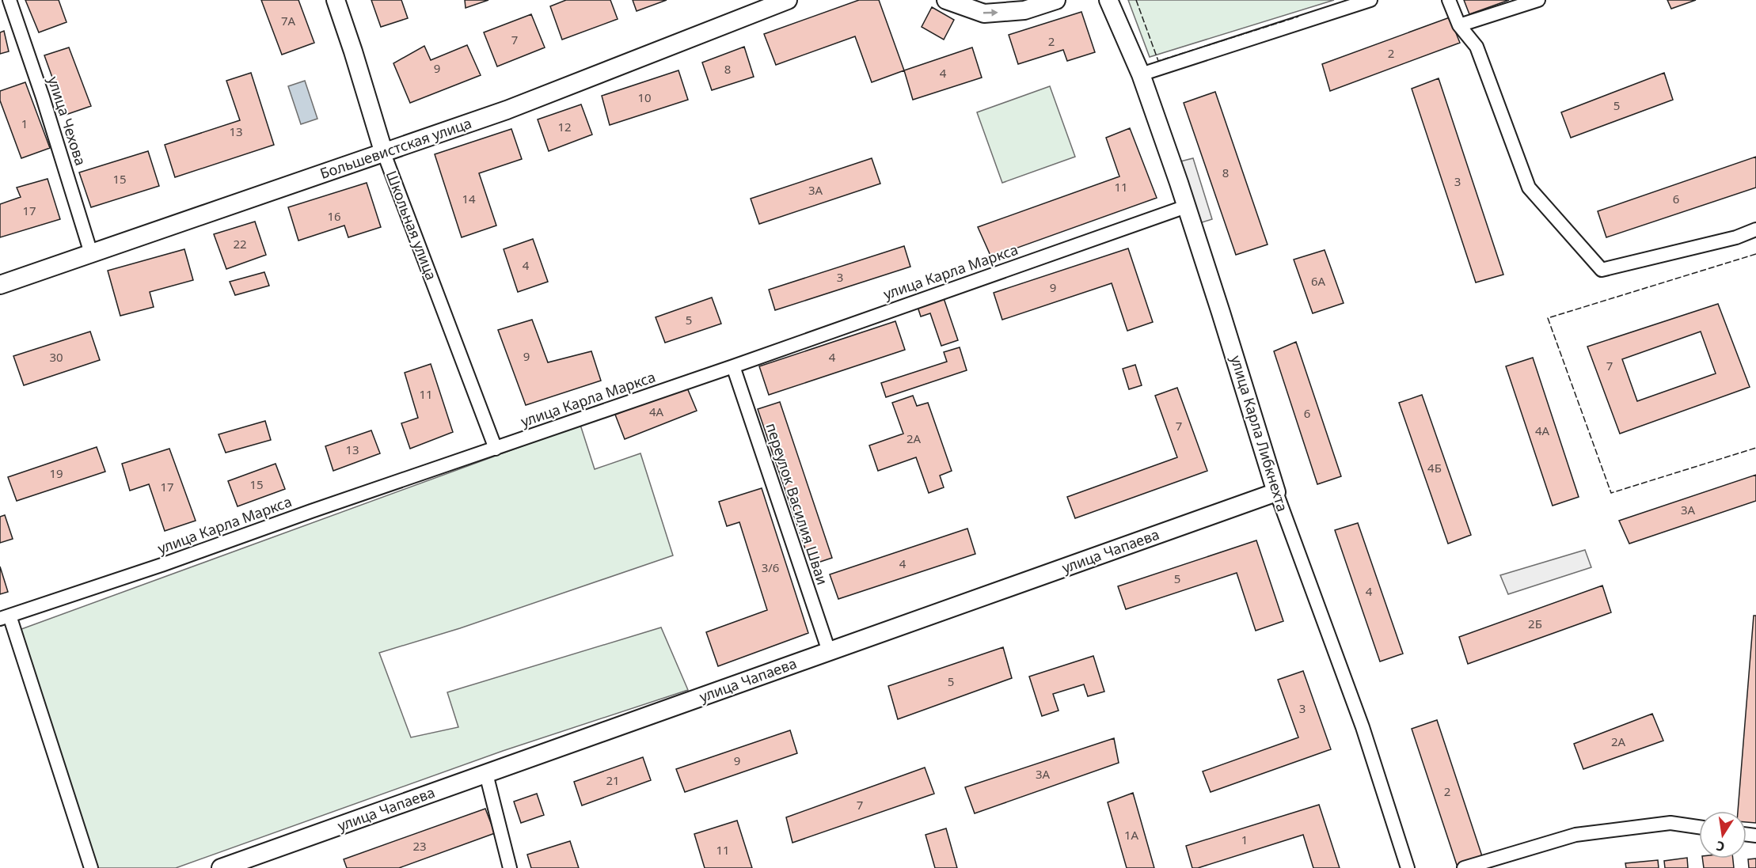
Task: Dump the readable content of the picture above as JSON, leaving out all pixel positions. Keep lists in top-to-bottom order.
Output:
{
  "streets": {
    "street": [
      "улица Чехова",
      "Большевистская улица",
      "Школьная улица",
      "улица Карла Маркса",
      "улица Карла Либкнехта",
      "переулок Василия Шваи",
      "улица Чапаева"
    ]
  },
  "crossings": [
    ["улица Чехова", "Большевистская улица"],
    ["Большевистская улица", "Школьная улица"],
    ["Школьная улица", "улица Карла Маркса"],
    ["улица Карла Маркса", "улица Карла Либкнехта"],
    ["улица Карла Маркса", "переулок Василия Шваи"],
    ["улица Карла Либкнехта", "улица Чапаева"],
    ["переулок Василия Шваи", "улица Чапаева"]
  ],
  "house_numbers": [
    "7А",
    "7",
    "2",
    "2",
    "9",
    "8",
    "4",
    "10",
    "5",
    "1",
    "12",
    "13",
    "8",
    "15",
    "3",
    "11",
    "3А",
    "14",
    "6",
    "17",
    "16",
    "22",
    "4",
    "3",
    "6А",
    "9",
    "5",
    "9",
    "30",
    "4",
    "7",
    "11",
    "4А",
    "6",
    "7",
    "4А",
    "2А",
    "13",
    "4Б",
    "19",
    "15",
    "17",
    "3А",
    "4",
    "3/6",
    "5",
    "4",
    "2Б",
    "5",
    "3",
    "2А",
    "9",
    "3А",
    "21",
    "2",
    "7",
    "1А",
    "1",
    "23",
    "11"
  ],
  "north": "bottom"
}
